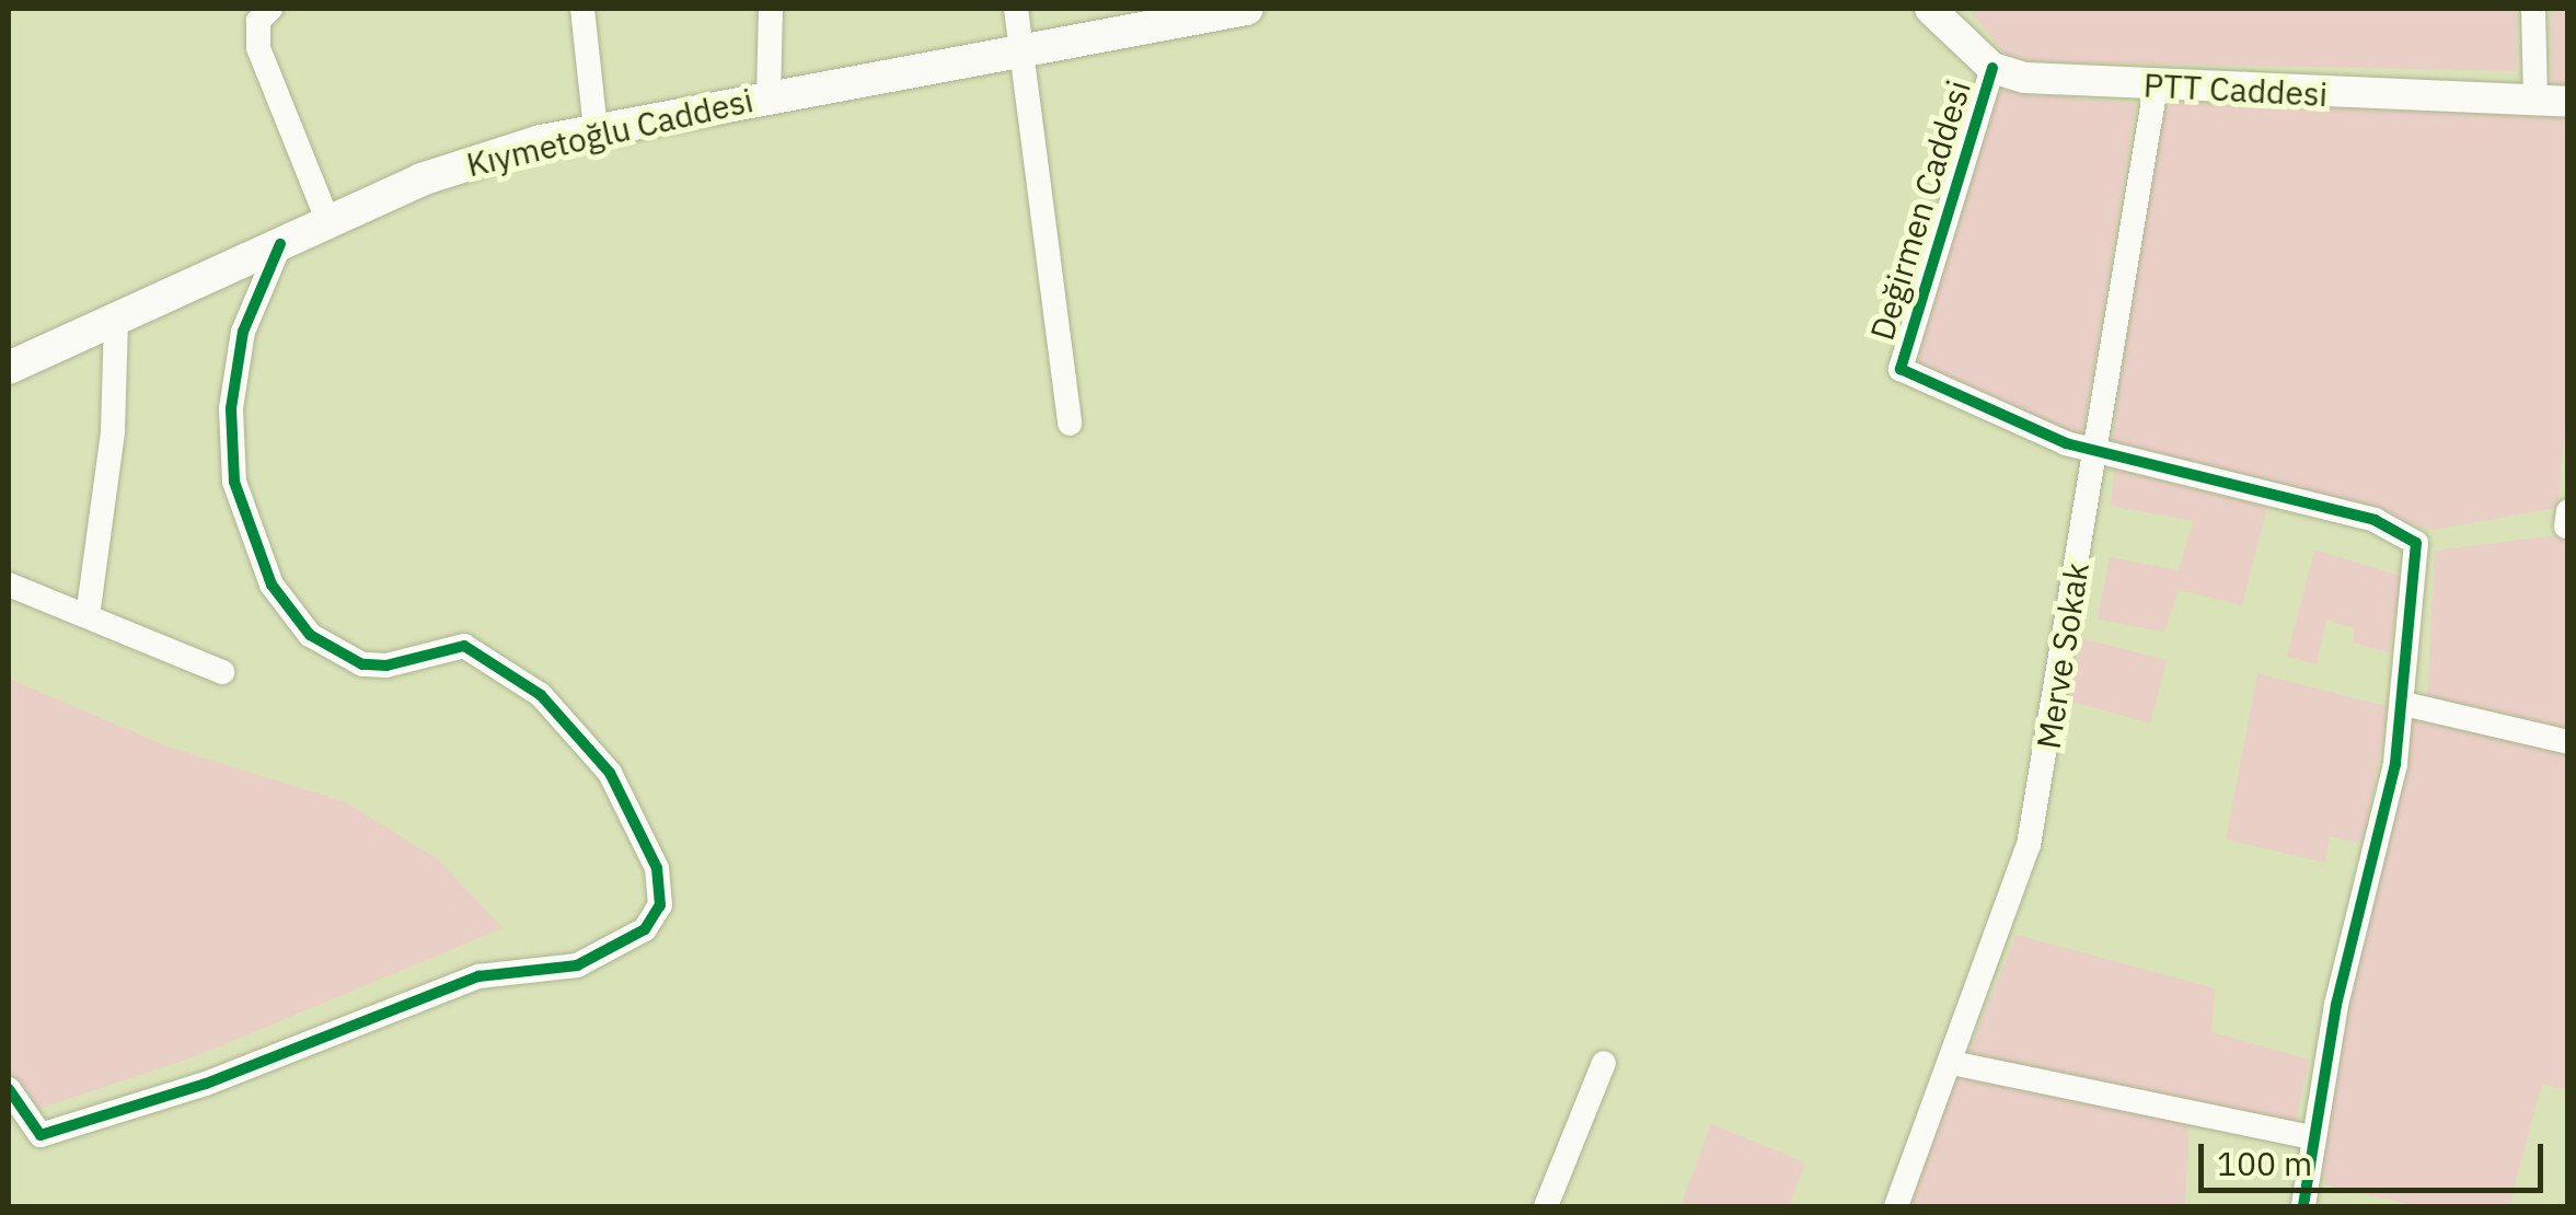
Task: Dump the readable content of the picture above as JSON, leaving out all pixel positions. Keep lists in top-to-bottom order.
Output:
{
  "streets": {
    "main road": ["Kıymetoğlu Caddesi"],
    "street": ["PTT Caddesi", "Değirmen Caddesi", "Merve Sokak"]
  },
  "crossings": [
    ["PTT Caddesi", "Değirmen Caddesi"],
    ["PTT Caddesi", "Merve Sokak"],
    ["Değirmen Caddesi", "Merve Sokak"]
  ],
  "scale_bar": "100 m"
}
